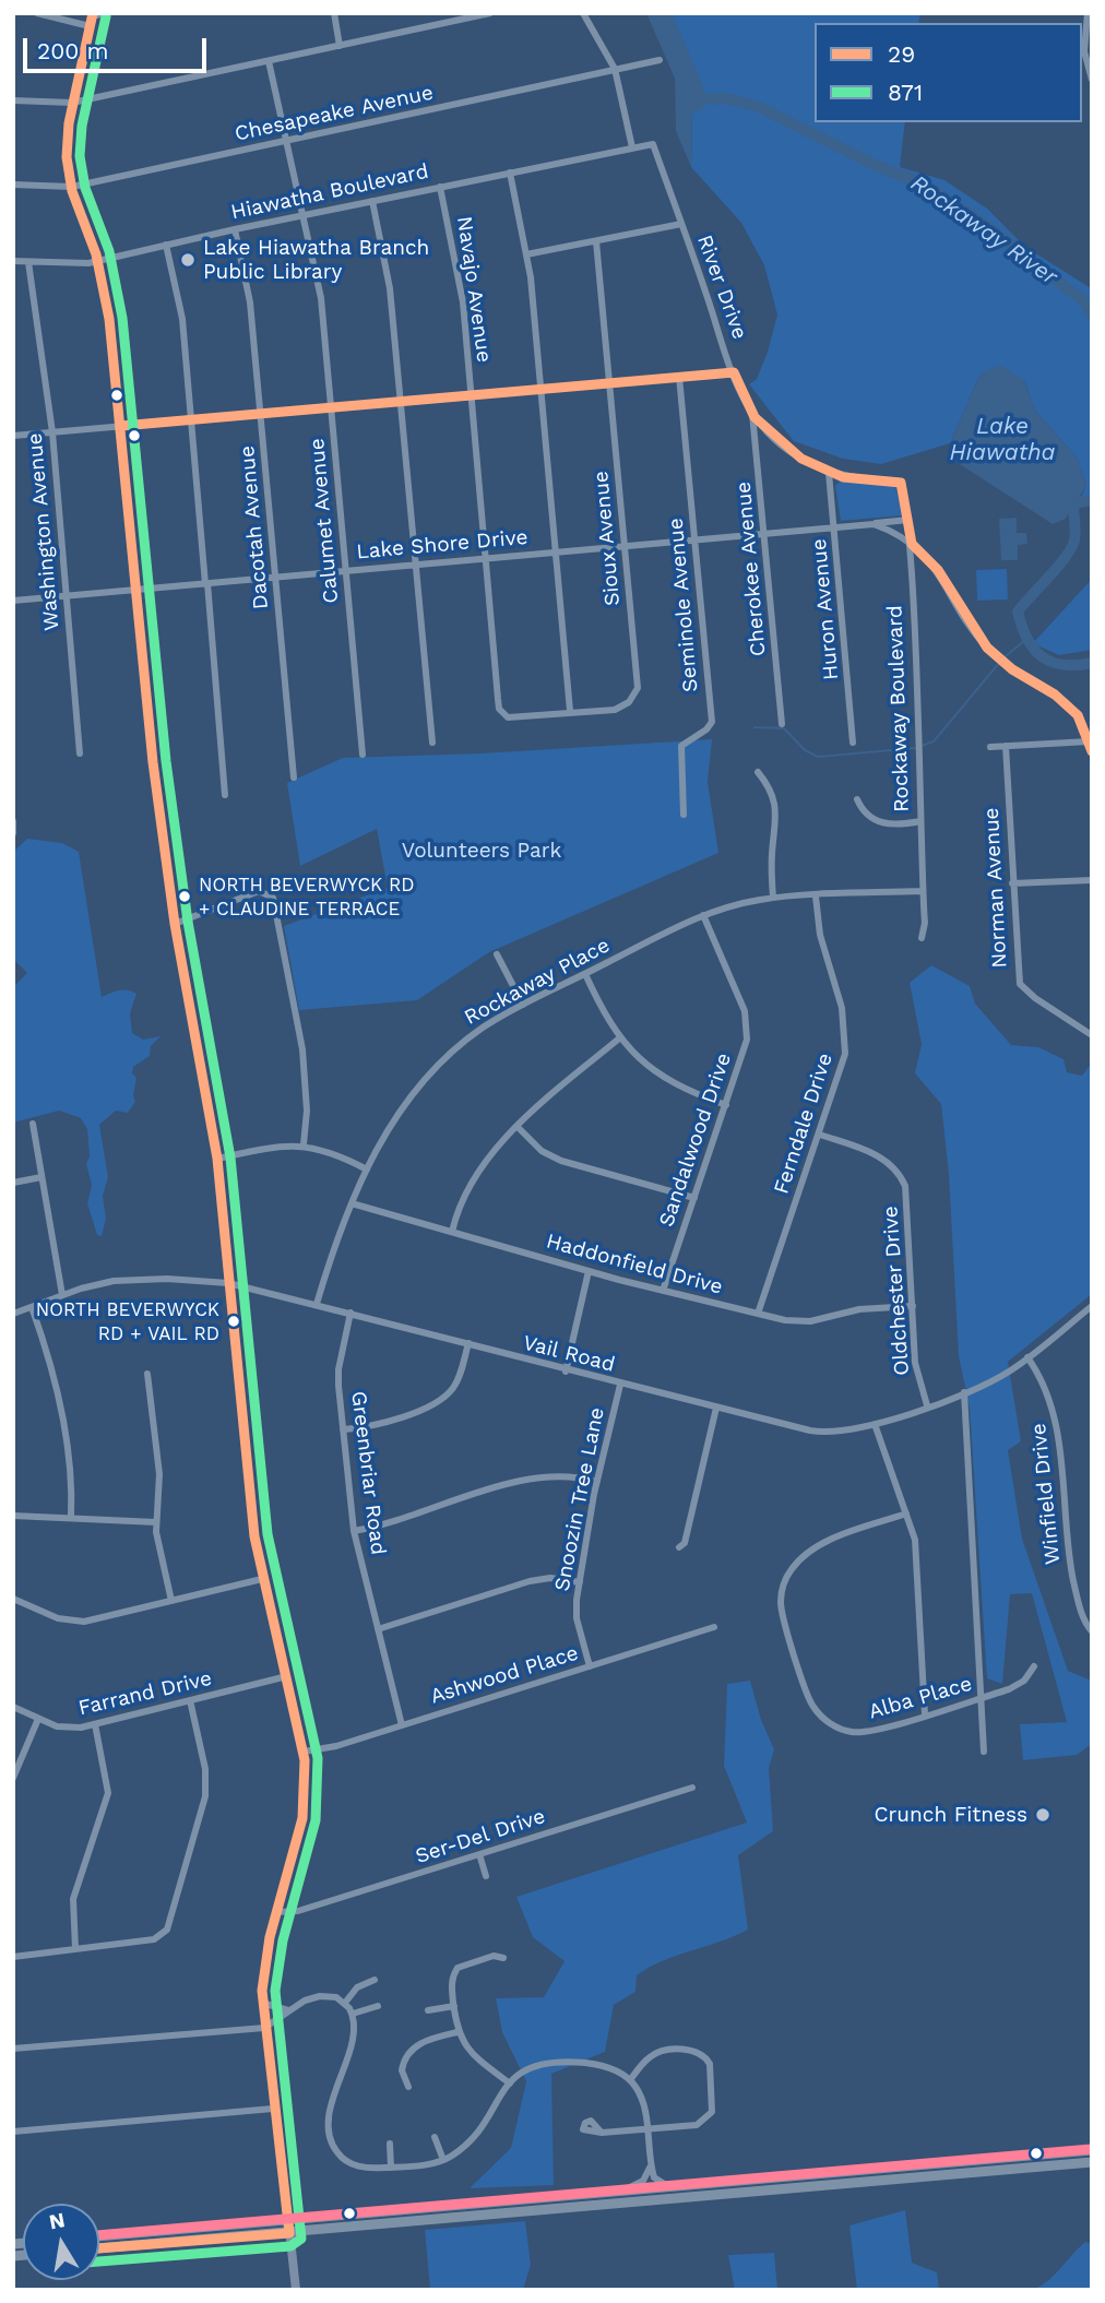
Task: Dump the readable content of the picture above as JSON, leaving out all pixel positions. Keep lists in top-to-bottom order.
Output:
{
  "streets": {
    "street": [
      "Chesapeake Avenue",
      "Hiawatha Boulevard",
      "River Drive",
      "Navajo Avenue",
      "Calumet Avenue",
      "Dacotah Avenue",
      "Washington Avenue",
      "Sioux Avenue",
      "Lake Shore Drive",
      "Cherokee Avenue",
      "Seminole Avenue",
      "Huron Avenue",
      "Rockaway Boulevard",
      "Norman Avenue",
      "Rockaway Place",
      "Ferndale Drive",
      "Sandalwood Drive",
      "Haddonfield Drive",
      "Oldchester Drive",
      "Vail Road",
      "Greenbriar Road",
      "Winfield Drive",
      "Snoozin Tree Lane",
      "Ashwood Place",
      "Farrand Drive",
      "Alba Place",
      "Ser-Del Drive"
    ]
  },
  "crossings": [
    ["Chesapeake Avenue", "Calumet Avenue"],
    ["Hiawatha Boulevard", "River Drive"],
    ["Hiawatha Boulevard", "Navajo Avenue"],
    ["Hiawatha Boulevard", "Calumet Avenue"],
    ["Hiawatha Boulevard", "Dacotah Avenue"],
    ["Hiawatha Boulevard", "Washington Avenue"],
    ["River Drive", "Cherokee Avenue"],
    ["River Drive", "Huron Avenue"],
    ["River Drive", "Rockaway Boulevard"],
    ["Navajo Avenue", "Sioux Avenue"],
    ["Navajo Avenue", "Lake Shore Drive"],
    ["Calumet Avenue", "Lake Shore Drive"],
    ["Dacotah Avenue", "Lake Shore Drive"],
    ["Washington Avenue", "Lake Shore Drive"],
    ["Sioux Avenue", "Lake Shore Drive"],
    ["Lake Shore Drive", "Cherokee Avenue"],
    ["Lake Shore Drive", "Seminole Avenue"],
    ["Lake Shore Drive", "Huron Avenue"],
    ["Lake Shore Drive", "Rockaway Boulevard"],
    ["Rockaway Boulevard", "Rockaway Place"],
    ["Rockaway Place", "Ferndale Drive"],
    ["Rockaway Place", "Sandalwood Drive"],
    ["Rockaway Place", "Haddonfield Drive"],
    ["Rockaway Place", "Vail Road"],
    ["Ferndale Drive", "Haddonfield Drive"],
    ["Ferndale Drive", "Oldchester Drive"],
    ["Sandalwood Drive", "Haddonfield Drive"],
    ["Haddonfield Drive", "Oldchester Drive"],
    ["Oldchester Drive", "Vail Road"],
    ["Vail Road", "Greenbriar Road"],
    ["Vail Road", "Winfield Drive"],
    ["Vail Road", "Snoozin Tree Lane"],
    ["Greenbriar Road", "Ashwood Place"],
    ["Snoozin Tree Lane", "Ashwood Place"]
  ],
  "water": ["Rockaway River", "Lake Hiawatha"],
  "parks": ["Volunteers Park"],
  "places": [
    "Lake Hiawatha Branch Public Library",
    "NORTH BEVERWYCK RD + CLAUDINE TERRACE",
    "NORTH BEVERWYCK RD + VAIL RD",
    "Crunch Fitness"
  ],
  "lines": ["transit line 29", "transit line 871"],
  "legend": ["29", "871"],
  "scale_bar": "200 m",
  "north": "top"
}
